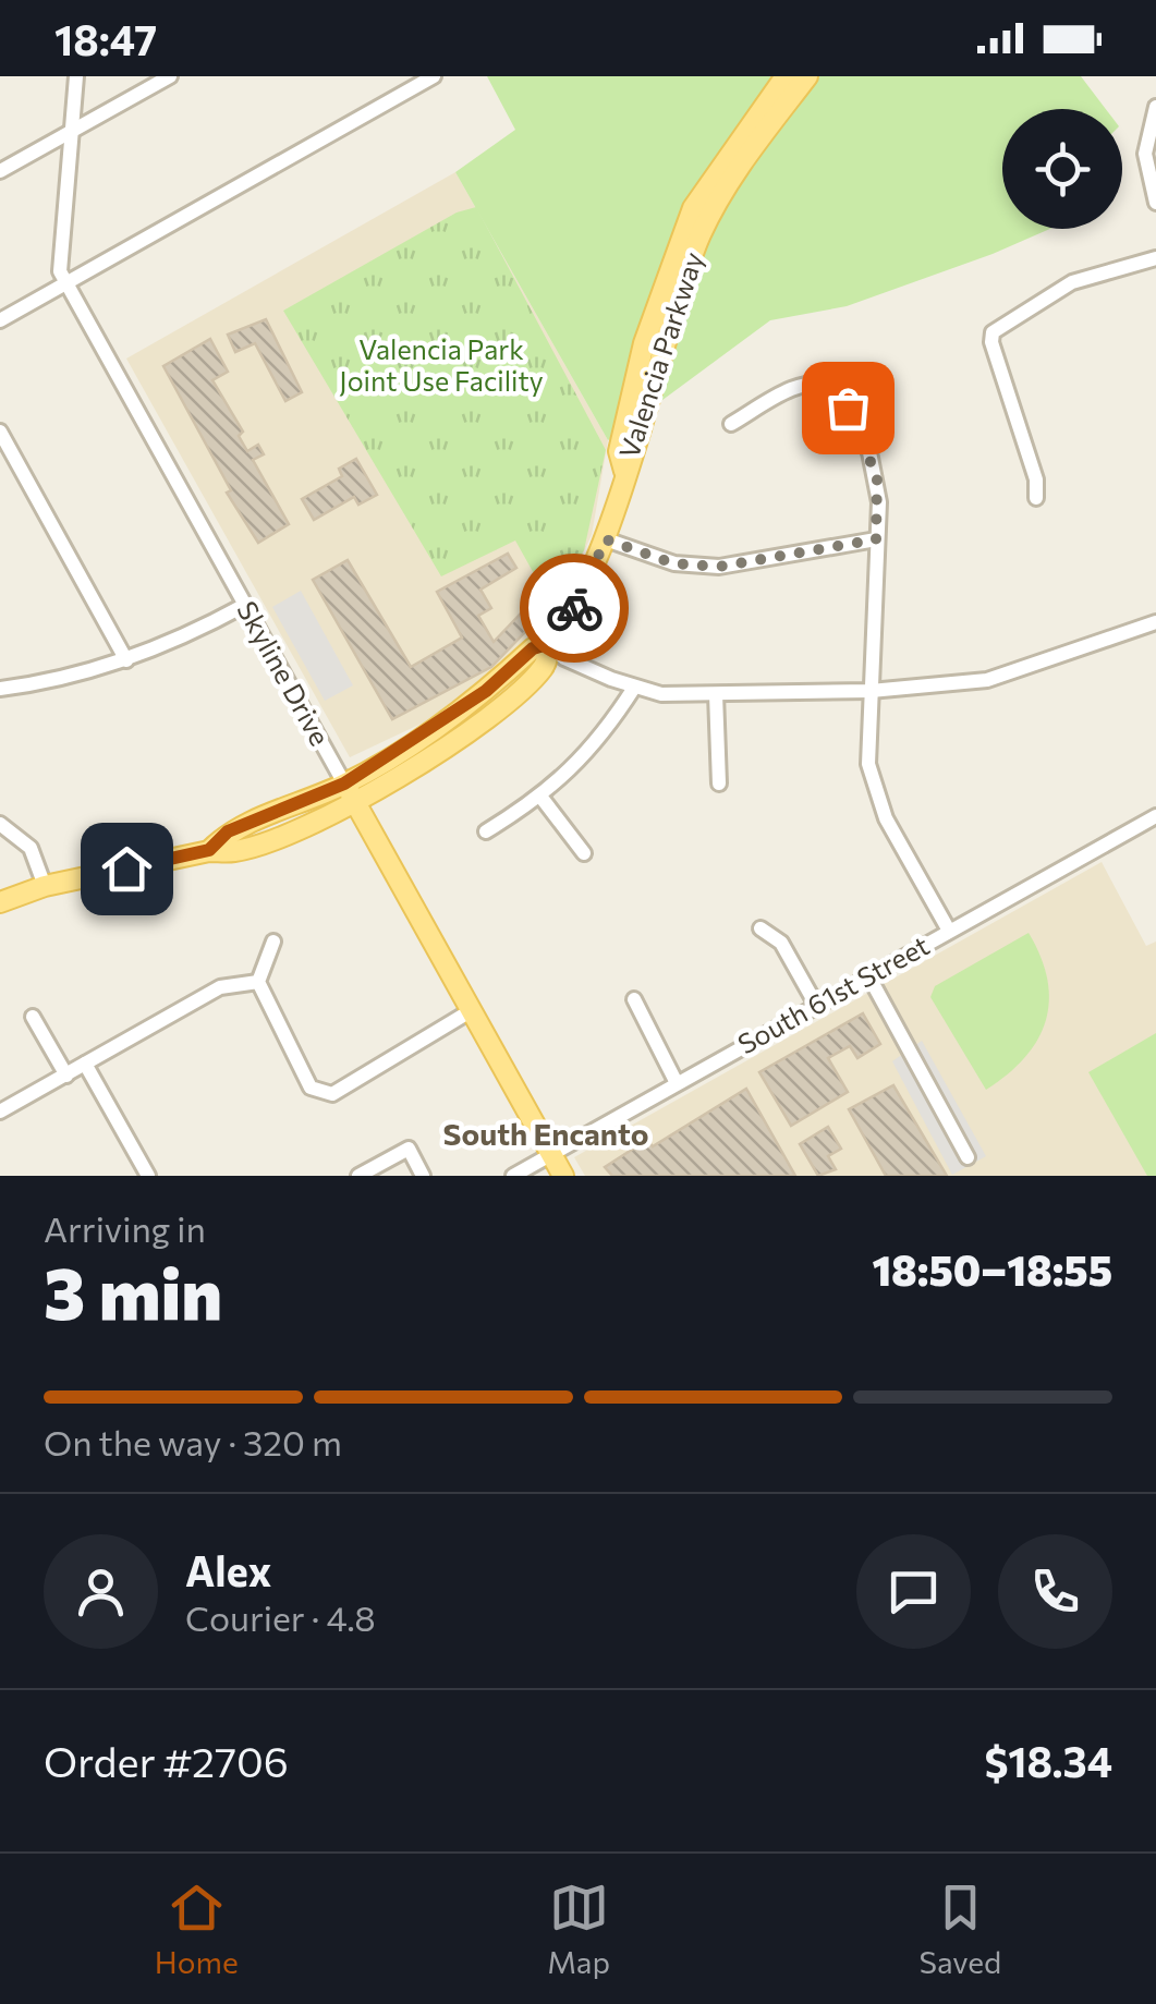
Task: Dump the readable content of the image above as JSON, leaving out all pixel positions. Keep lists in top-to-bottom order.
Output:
{
  "streets": {
    "main road": ["Valencia Parkway", "Skyline Drive"],
    "street": ["South 61st Street"]
  },
  "crossings": [
    ["Valencia Parkway", "Skyline Drive"],
    ["Skyline Drive", "South 61st Street"]
  ],
  "districts": ["South Encanto"],
  "parks": ["Valencia Park Joint Use Facility"],
  "page": {
    "status": "18:47",
    "heading": ["3 min", "Arriving in", "18:50–18:55"],
    "panel": [
      "Alex",
      "Courier · 4.8",
      "Order #2706",
      "$18.34"
    ],
    "bar": "On the way · 320 m",
    "tabs": ["Home", "Map", "Saved"]
  }
}
